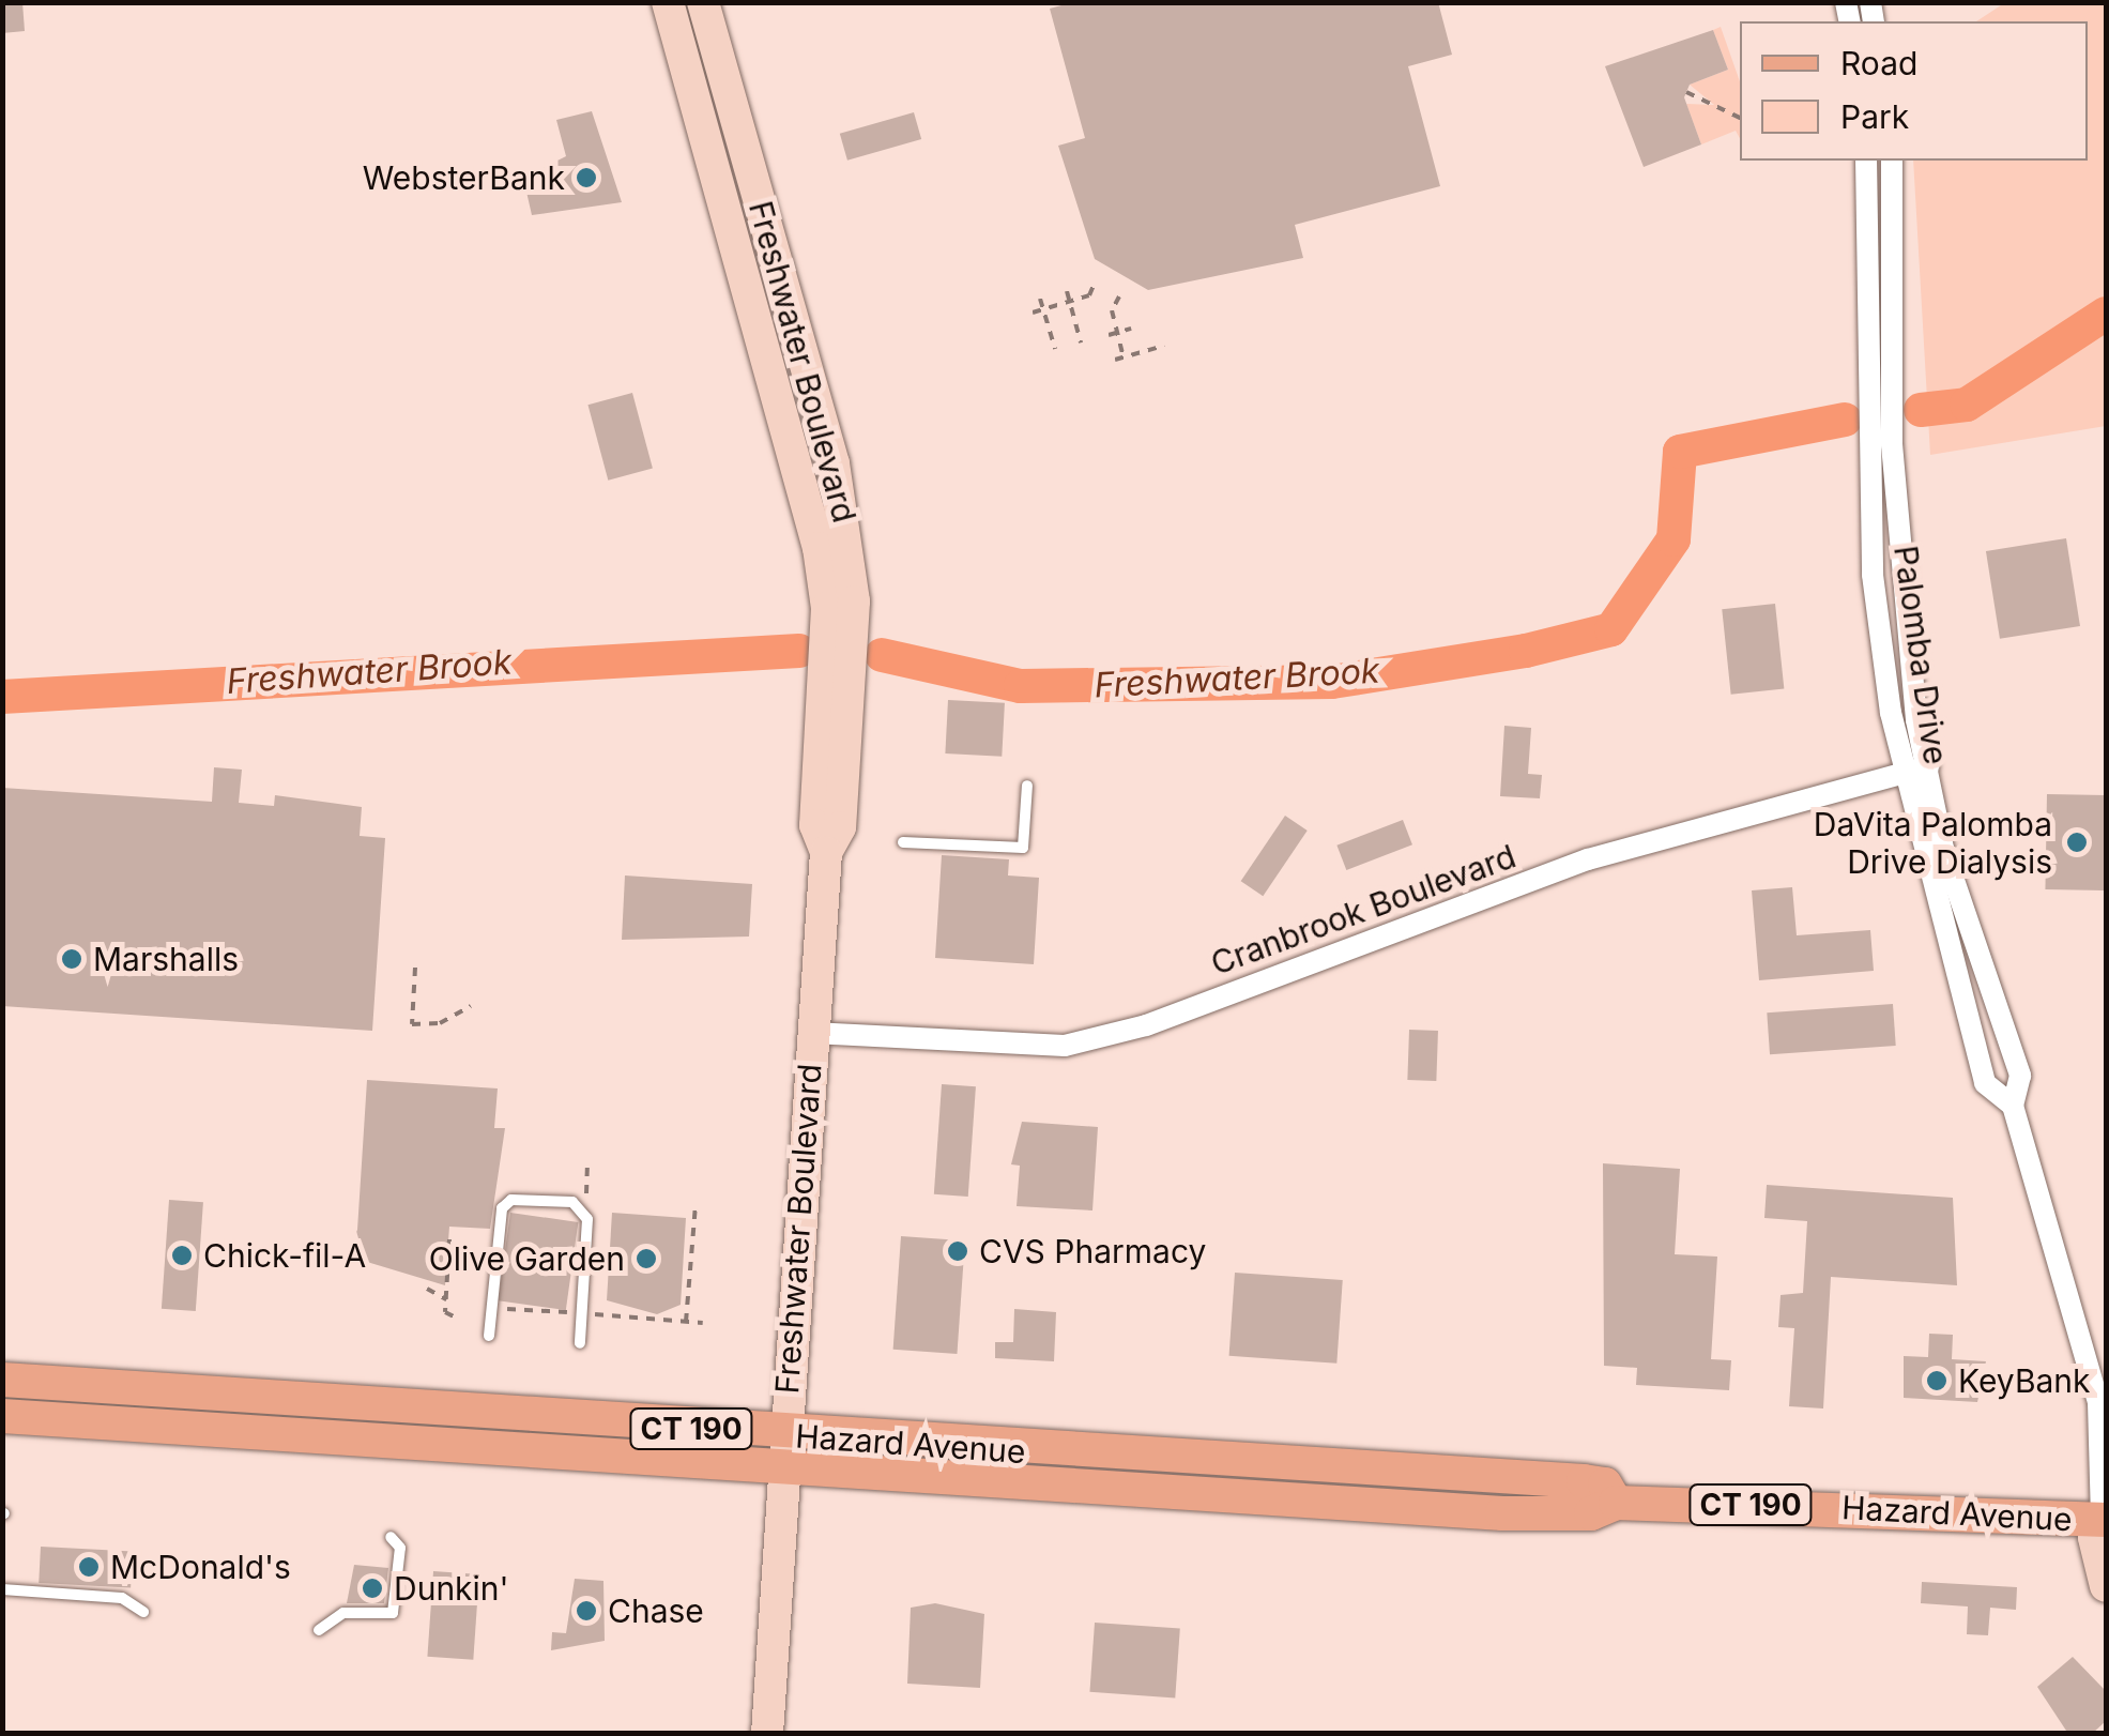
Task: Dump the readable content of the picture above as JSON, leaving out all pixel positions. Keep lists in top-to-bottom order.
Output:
{
  "streets": {
    "main road": ["CT 190", "Hazard Avenue"],
    "street": ["Freshwater Boulevard", "Palomba Drive", "Cranbrook Boulevard"]
  },
  "crossings": [
    ["Freshwater Boulevard", "Cranbrook Boulevard"],
    ["Freshwater Boulevard", "Hazard Avenue"],
    ["Palomba Drive", "Cranbrook Boulevard"],
    ["Palomba Drive", "Hazard Avenue"]
  ],
  "water": ["Freshwater Brook"],
  "places": [
    "WebsterBank",
    "DaVita Palomba Drive Dialysis",
    "Marshalls",
    "CVS Pharmacy",
    "Chick-fil-A",
    "Olive Garden",
    "KeyBank",
    "McDonald's",
    "Dunkin'",
    "Chase"
  ],
  "legend": ["Road", "Park"]
}
